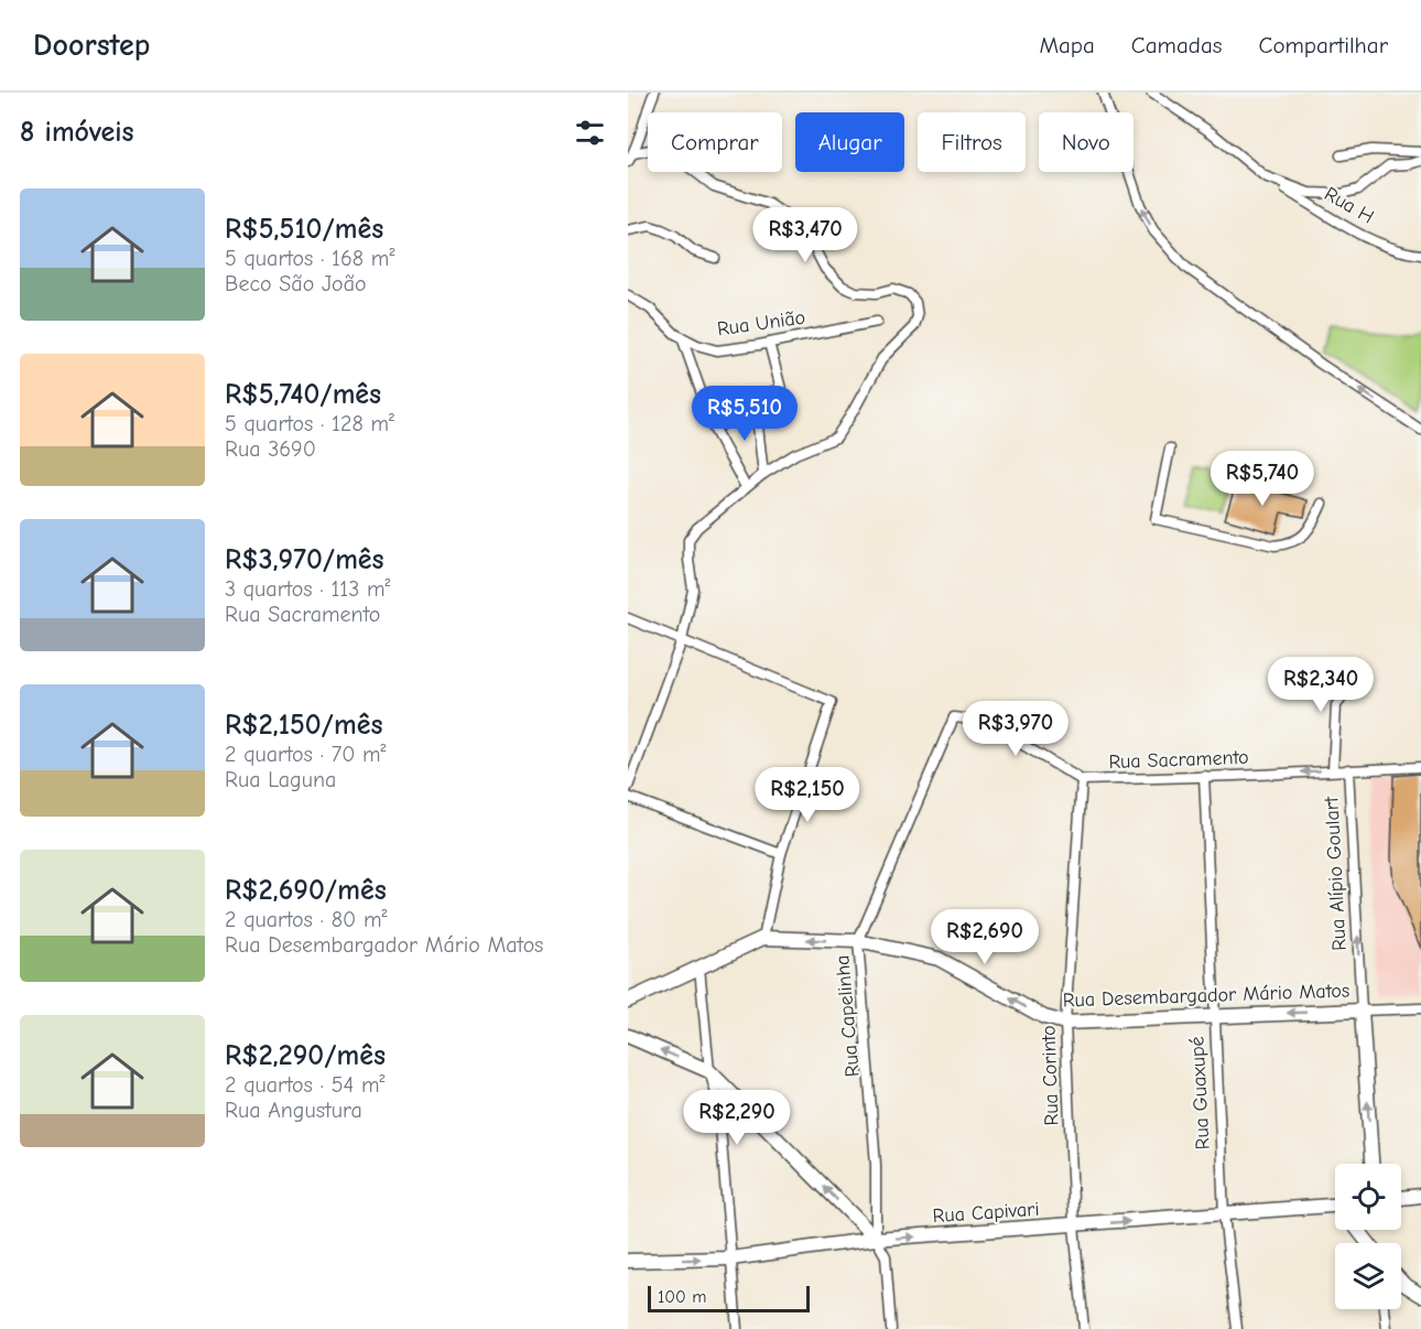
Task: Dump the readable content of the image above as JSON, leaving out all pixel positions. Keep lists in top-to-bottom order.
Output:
{
  "streets": {
    "street": [
      "Rua H",
      "Rua União",
      "Rua Sacramento",
      "Rua Alípio Goulart",
      "Rua Desembargador Mário Matos",
      "Rua Capelinha",
      "Rua Corinto",
      "Rua Guaxupé",
      "Rua Capivari"
    ]
  },
  "crossings": [
    ["Rua Sacramento", "Rua Alípio Goulart"],
    ["Rua Sacramento", "Rua Capelinha"],
    ["Rua Sacramento", "Rua Corinto"],
    ["Rua Sacramento", "Rua Guaxupé"],
    ["Rua Alípio Goulart", "Rua Desembargador Mário Matos"],
    ["Rua Desembargador Mário Matos", "Rua Capelinha"],
    ["Rua Desembargador Mário Matos", "Rua Corinto"],
    ["Rua Desembargador Mário Matos", "Rua Guaxupé"],
    ["Rua Capelinha", "Rua Capivari"],
    ["Rua Corinto", "Rua Capivari"],
    ["Rua Guaxupé", "Rua Capivari"]
  ],
  "one_way": ["Rua Alípio Goulart", "Rua Desembargador Mário Matos", "Rua Capivari"],
  "scale_bar": "100 m",
  "page": {
    "header": "Doorstep",
    "nav": ["Mapa", "Camadas", "Compartilhar"],
    "heading": "8 imóveis",
    "chip": [
      "Comprar",
      "Alugar",
      "Filtros",
      "Novo"
    ],
    "list": [
      {
        "name": "R$5,510/mês",
        "note": "5 quartos · 168 m² · Beco São João"
      },
      {
        "name": "R$5,740/mês",
        "note": "5 quartos · 128 m² · Rua 3690"
      },
      {
        "name": "R$3,970/mês",
        "note": "3 quartos · 113 m² · Rua Sacramento"
      },
      {
        "name": "R$2,150/mês",
        "note": "2 quartos · 70 m² · Rua Laguna"
      },
      {
        "name": "R$2,690/mês",
        "note": "2 quartos · 80 m² · Rua Desembargador Mário Matos"
      },
      {
        "name": "R$2,290/mês",
        "note": "2 quartos · 54 m² · Rua Angustura"
      }
    ],
    "price": [
      "R$3,470",
      "R$5,510",
      "R$5,740",
      "R$2,340",
      "R$3,970",
      "R$2,150",
      "R$2,690",
      "R$2,290"
    ],
    "scale": "100 m"
  }
}
